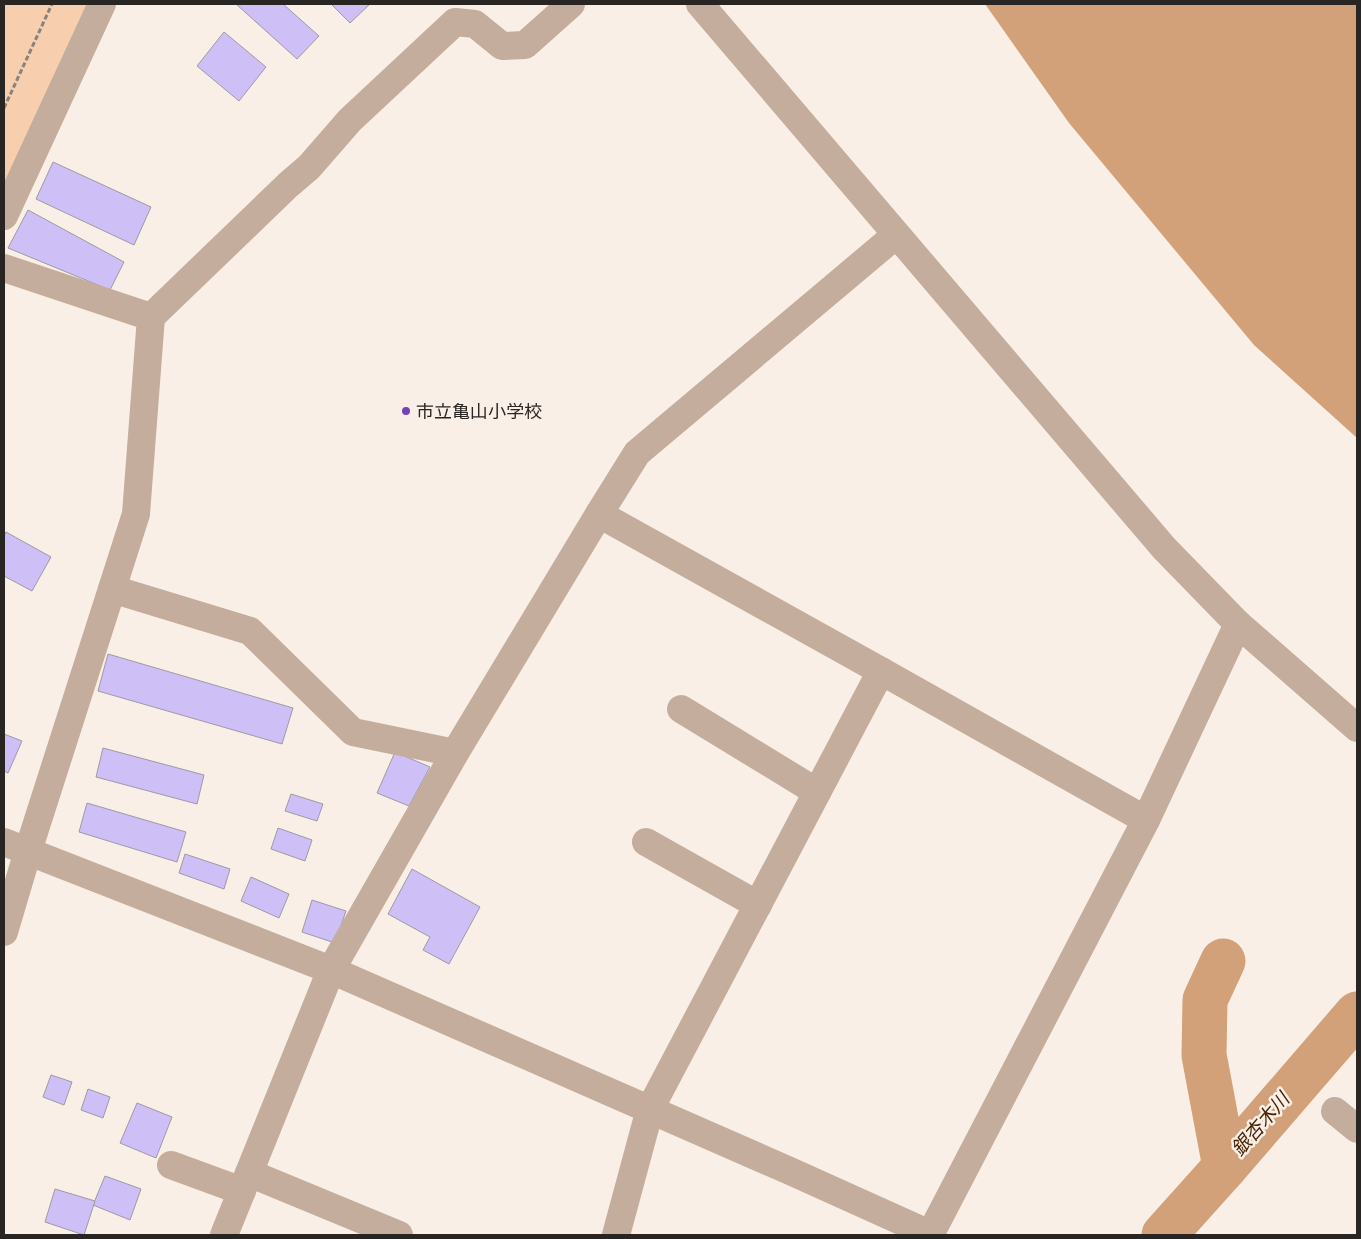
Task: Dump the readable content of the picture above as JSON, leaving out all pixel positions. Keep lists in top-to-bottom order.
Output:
{
  "water": ["銀杏木川"],
  "places": ["市立亀山小学校"]
}
